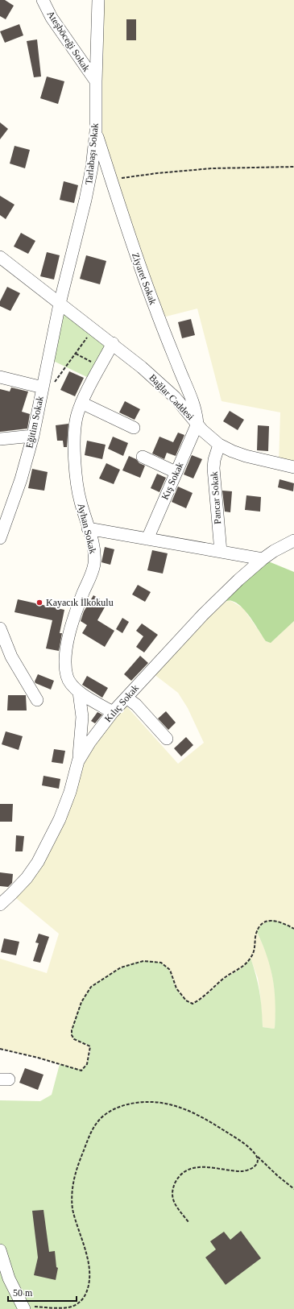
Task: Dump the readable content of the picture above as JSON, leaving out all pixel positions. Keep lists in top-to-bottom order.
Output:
{
  "streets": {
    "street": [
      "Ateşböceği Sokak",
      "Tarlabaşı Sokak",
      "Ziyaret Sokak",
      "Bağlar Caddesi",
      "Eğitim Sokak",
      "Kış Sokak",
      "Pancar Sokak",
      "Ayhan Sokak",
      "Kılıç Sokak"
    ]
  },
  "crossings": [
    ["Ateşböceği Sokak", "Tarlabaşı Sokak"],
    ["Tarlabaşı Sokak", "Ziyaret Sokak"],
    ["Tarlabaşı Sokak", "Bağlar Caddesi"],
    ["Tarlabaşı Sokak", "Eğitim Sokak"],
    ["Ziyaret Sokak", "Bağlar Caddesi"],
    ["Ziyaret Sokak", "Kış Sokak"],
    ["Bağlar Caddesi", "Eğitim Sokak"],
    ["Bağlar Caddesi", "Kış Sokak"],
    ["Bağlar Caddesi", "Pancar Sokak"],
    ["Bağlar Caddesi", "Ayhan Sokak"],
    ["Ayhan Sokak", "Kılıç Sokak"]
  ],
  "places": ["Kayacık İlkokulu"],
  "scale_bar": "50 m"
}
